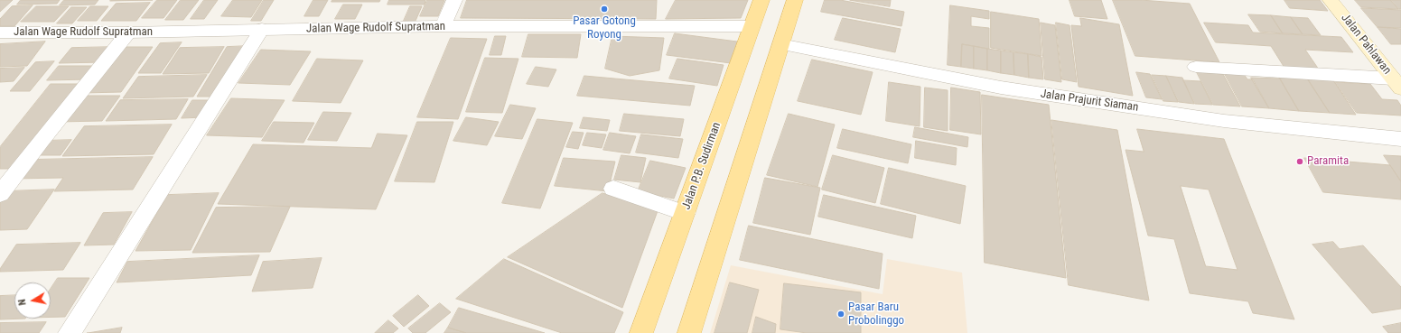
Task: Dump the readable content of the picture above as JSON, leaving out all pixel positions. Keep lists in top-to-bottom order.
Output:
{
  "streets": {
    "main road": ["Jalan Pahlawan", "Jalan P.B. Sudirman"],
    "street": ["Jalan Wage Rudolf Supratman", "Jalan Prajurit Siaman"]
  },
  "crossings": [
    ["Jalan Wage Rudolf Supratman", "Jalan P.B. Sudirman"]
  ],
  "places": ["Pasar Gotong Royong", "Paramita", "Pasar Baru Probolinggo"],
  "north": "left"
}
